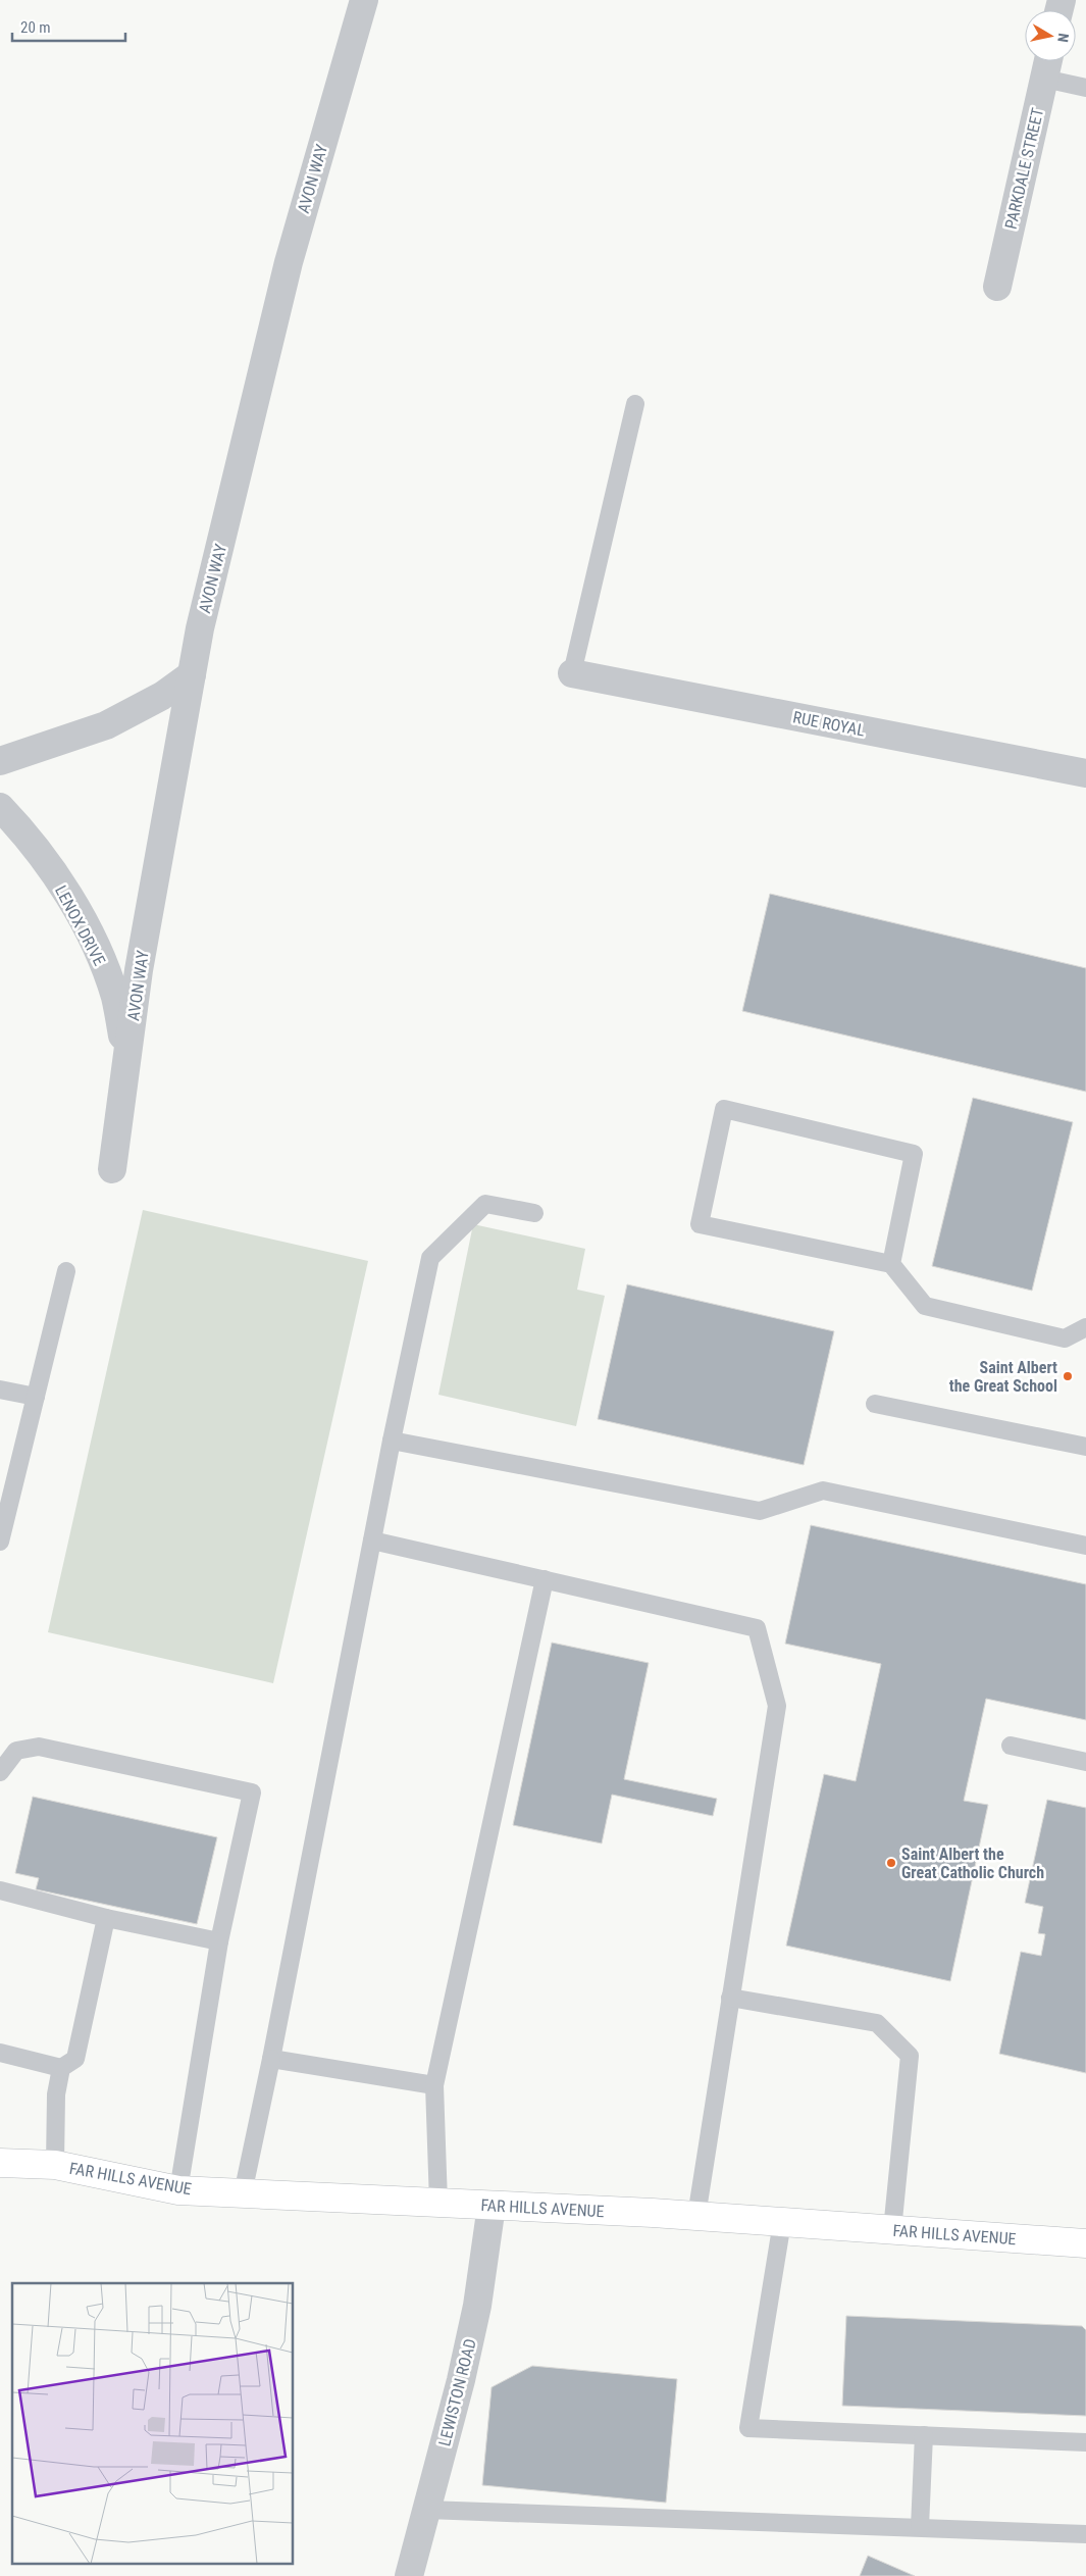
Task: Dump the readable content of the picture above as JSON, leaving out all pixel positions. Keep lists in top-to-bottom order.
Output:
{
  "streets": {
    "main road": ["FAR HILLS AVENUE"],
    "street": [
      "PARKDALE STREET",
      "AVON WAY",
      "RUE ROYAL",
      "LENOX DRIVE",
      "LEWISTON ROAD"
    ]
  },
  "crossings": [
    ["AVON WAY", "LENOX DRIVE"],
    ["FAR HILLS AVENUE", "LEWISTON ROAD"]
  ],
  "places": ["Saint Albert the Great School", "Saint Albert the Great Catholic Church"],
  "scale_bar": "20 m",
  "north": "right"
}
